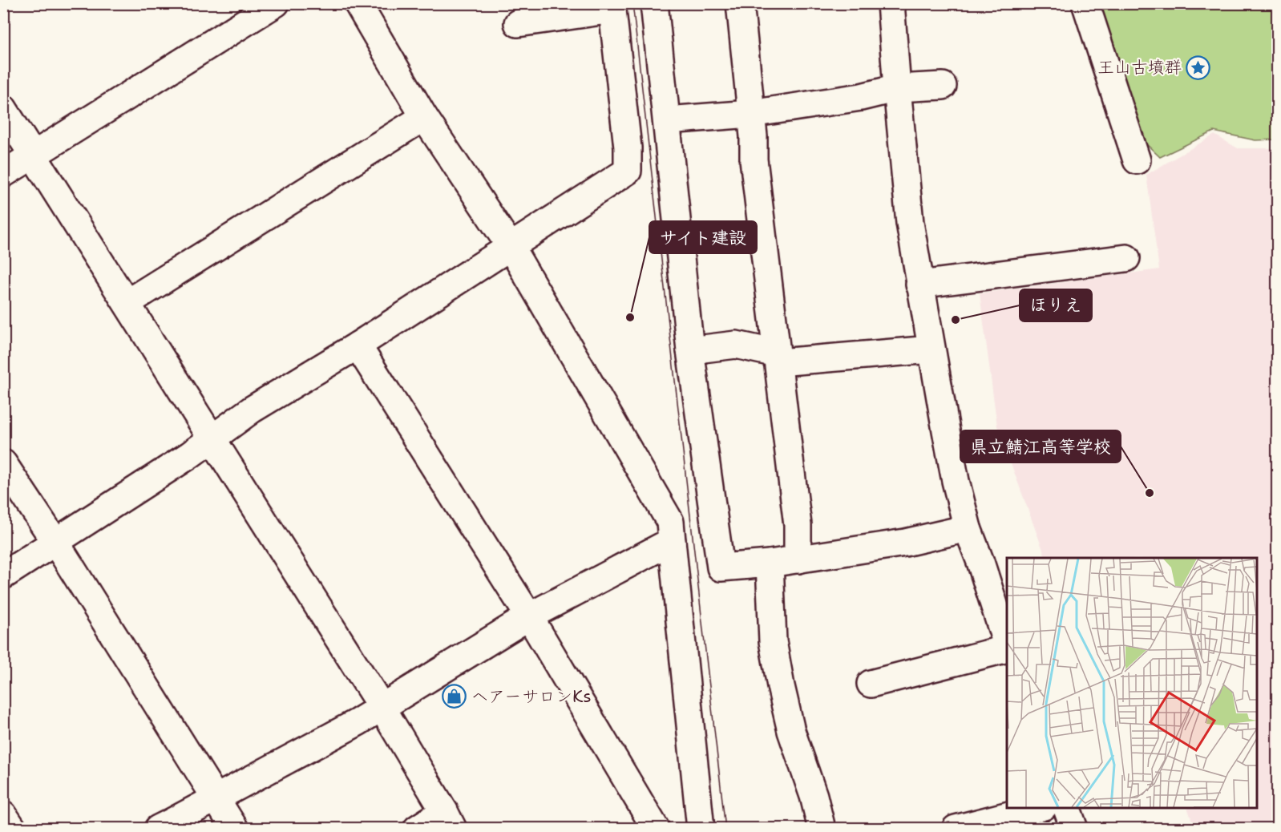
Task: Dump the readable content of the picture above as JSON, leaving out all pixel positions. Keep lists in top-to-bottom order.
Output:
{
  "places": {
    "place": ["王山古墳群"],
    "other": ["サイト建設", "ほりえ", "県立鯖江高等学校"],
    "shop": ["ヘアーサロンKs"]
  }
}
